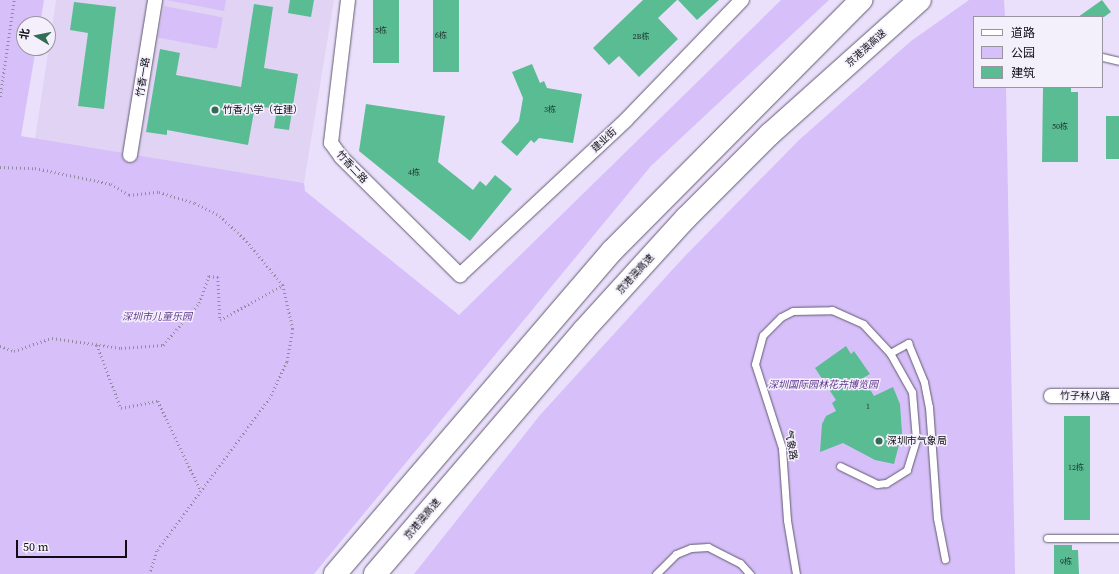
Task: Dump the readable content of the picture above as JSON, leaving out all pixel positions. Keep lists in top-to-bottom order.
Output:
{
  "streets": {
    "highway": ["京港澳高速"],
    "street": [
      "竹香一路",
      "建业街",
      "竹香二路",
      "竹子林八路"
    ],
    "lane": ["气象路"]
  },
  "crossings": [
    ["建业街", "竹香二路"]
  ],
  "parks": ["深圳市儿童乐园", "深圳国际园林花卉博览园"],
  "places": ["竹香小学（在建）", "深圳市气象局"],
  "house_numbers": [
    "5栋",
    "6栋",
    "2B栋",
    "3栋",
    "50栋",
    "4栋",
    "1",
    "12栋",
    "9栋"
  ],
  "legend": ["道路", "公园", "建筑"],
  "scale_bar": "50 m",
  "north": "left"
}
